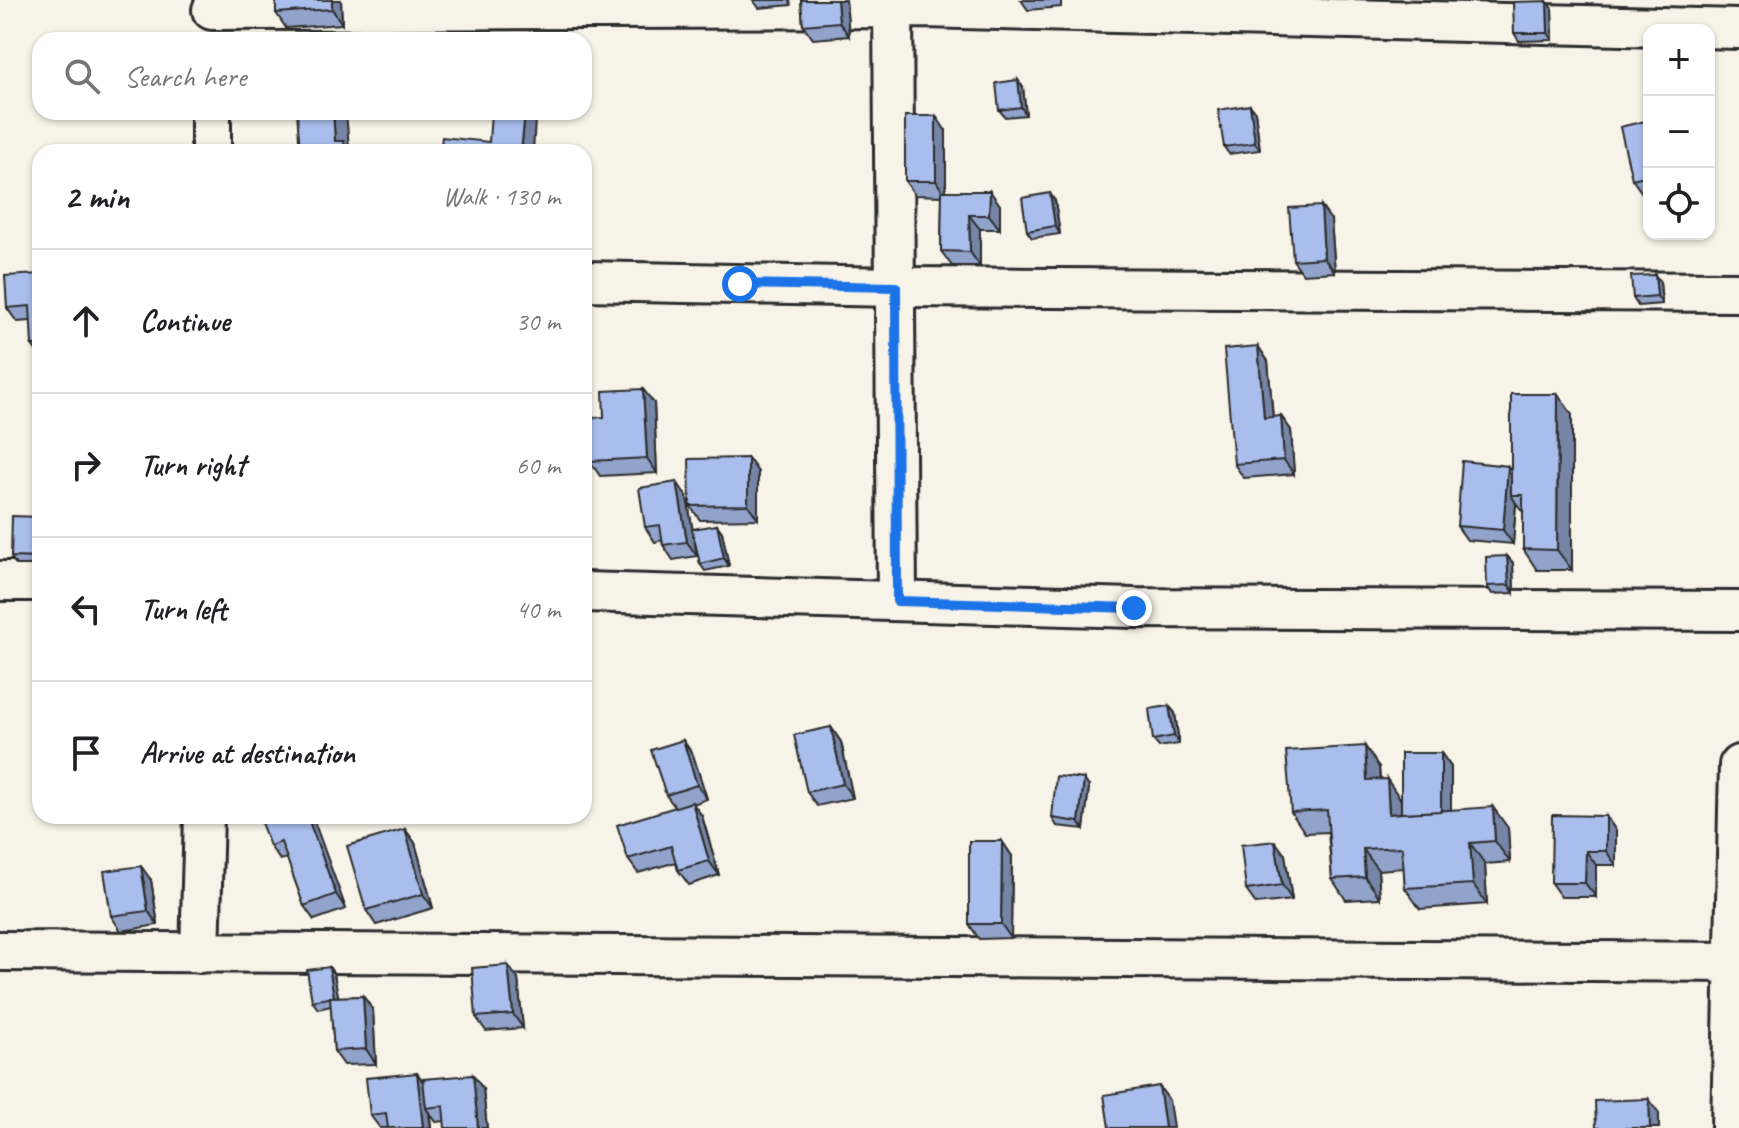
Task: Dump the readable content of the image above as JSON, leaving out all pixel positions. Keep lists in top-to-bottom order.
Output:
{
  "page": {
    "map_buttons": ["+", "−"],
    "search": "Search here",
    "heading": ["2 min", "Walk · 130 m"],
    "list": [
      ["Continue", "30 m"],
      ["Turn right", "60 m"],
      ["Turn left", "40 m"],
      "Arrive at destination"
    ]
  }
}
